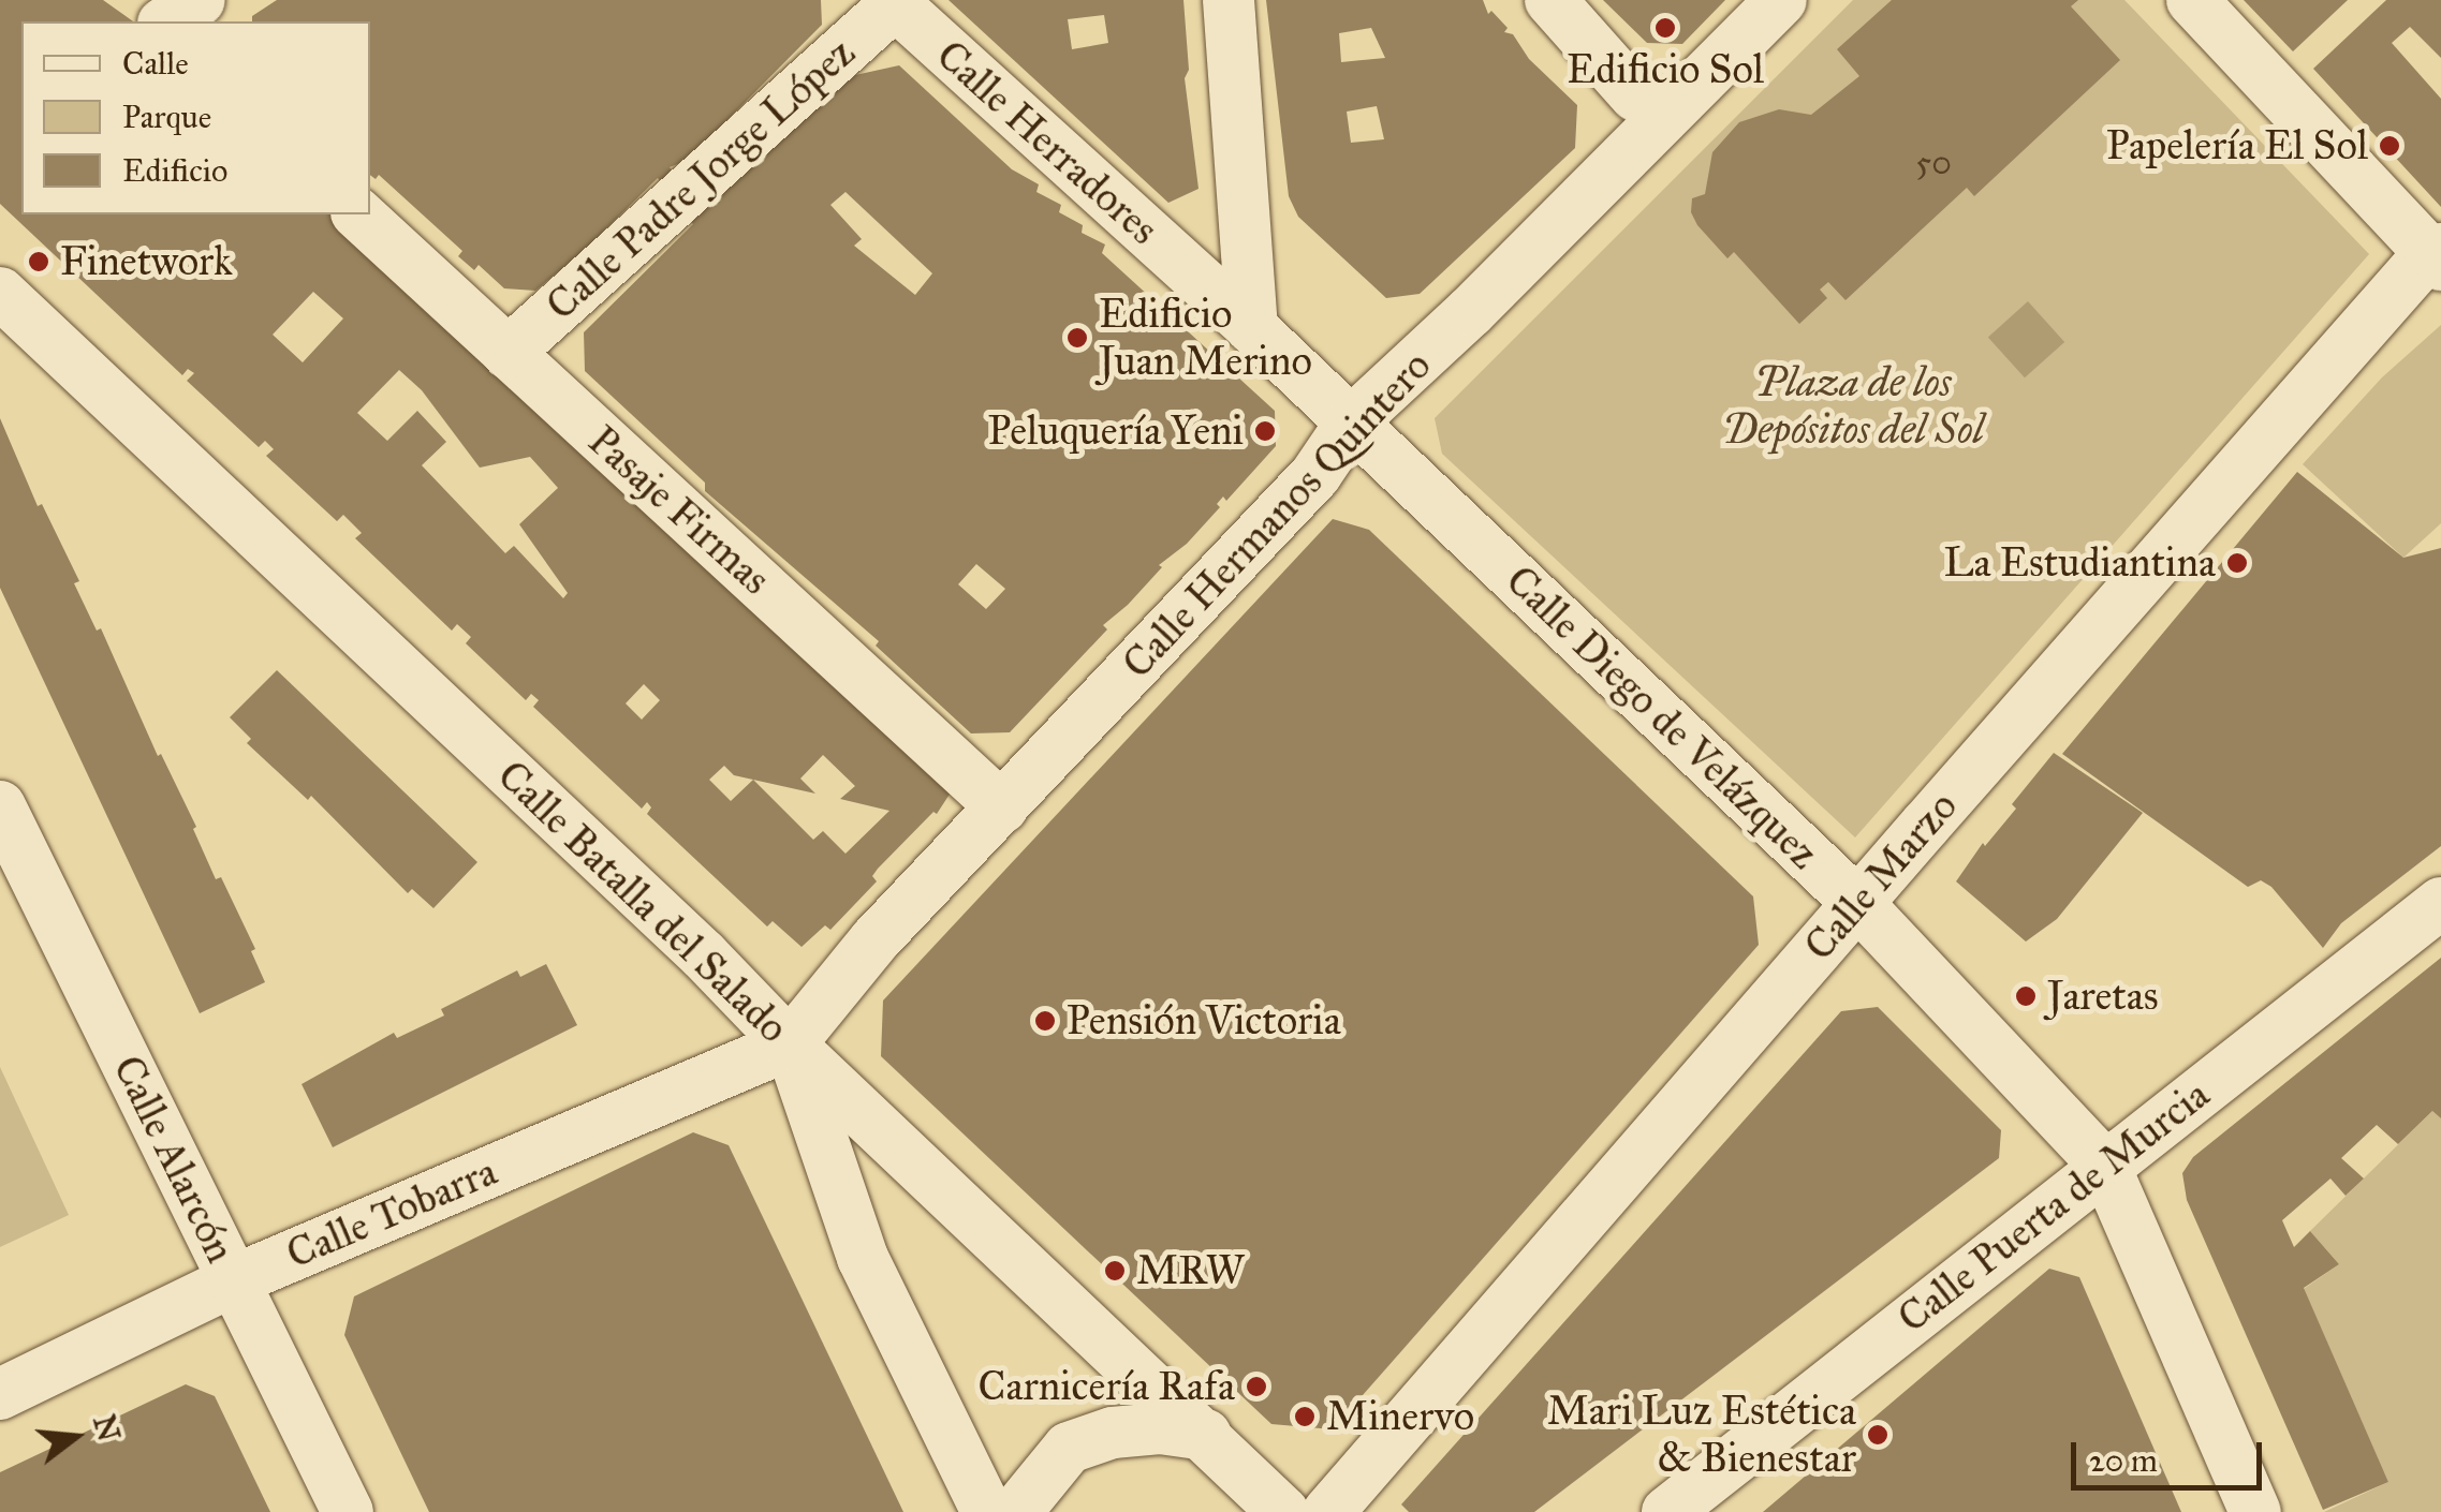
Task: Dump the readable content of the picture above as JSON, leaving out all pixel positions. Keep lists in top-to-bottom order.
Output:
{
  "streets": {
    "street": [
      "Calle Herradores",
      "Calle Padre Jorge López",
      "Pasaje Firmas",
      "Calle Hermanos Quintero",
      "Calle Diego de Velázquez",
      "Calle Marzo",
      "Calle Batalla del Salado",
      "Calle Alarcón",
      "Calle Puerta de Murcia",
      "Calle Tobarra"
    ]
  },
  "crossings": [
    ["Calle Herradores", "Calle Padre Jorge López"],
    ["Calle Herradores", "Calle Hermanos Quintero"],
    ["Calle Herradores", "Calle Diego de Velázquez"],
    ["Calle Padre Jorge López", "Pasaje Firmas"],
    ["Pasaje Firmas", "Calle Hermanos Quintero"],
    ["Calle Hermanos Quintero", "Calle Diego de Velázquez"],
    ["Calle Hermanos Quintero", "Calle Batalla del Salado"],
    ["Calle Hermanos Quintero", "Calle Tobarra"],
    ["Calle Diego de Velázquez", "Calle Marzo"],
    ["Calle Diego de Velázquez", "Calle Puerta de Murcia"],
    ["Calle Batalla del Salado", "Calle Tobarra"],
    ["Calle Alarcón", "Calle Tobarra"]
  ],
  "parks": ["Plaza de los Depósitos del Sol"],
  "places": [
    "Edificio Sol",
    "Papelería El Sol",
    "Finetwork",
    "Edificio Juan Merino",
    "Peluquería Yeni",
    "La Estudiantina",
    "Jaretas",
    "Pensión Victoria",
    "MRW",
    "Carnicería Rafa",
    "Minervo",
    "Mari Luz Estética & Bienestar"
  ],
  "house_numbers": ["50"],
  "legend": ["Calle", "Parque", "Edificio"],
  "scale_bar": "20 m",
  "north": "right"
}
